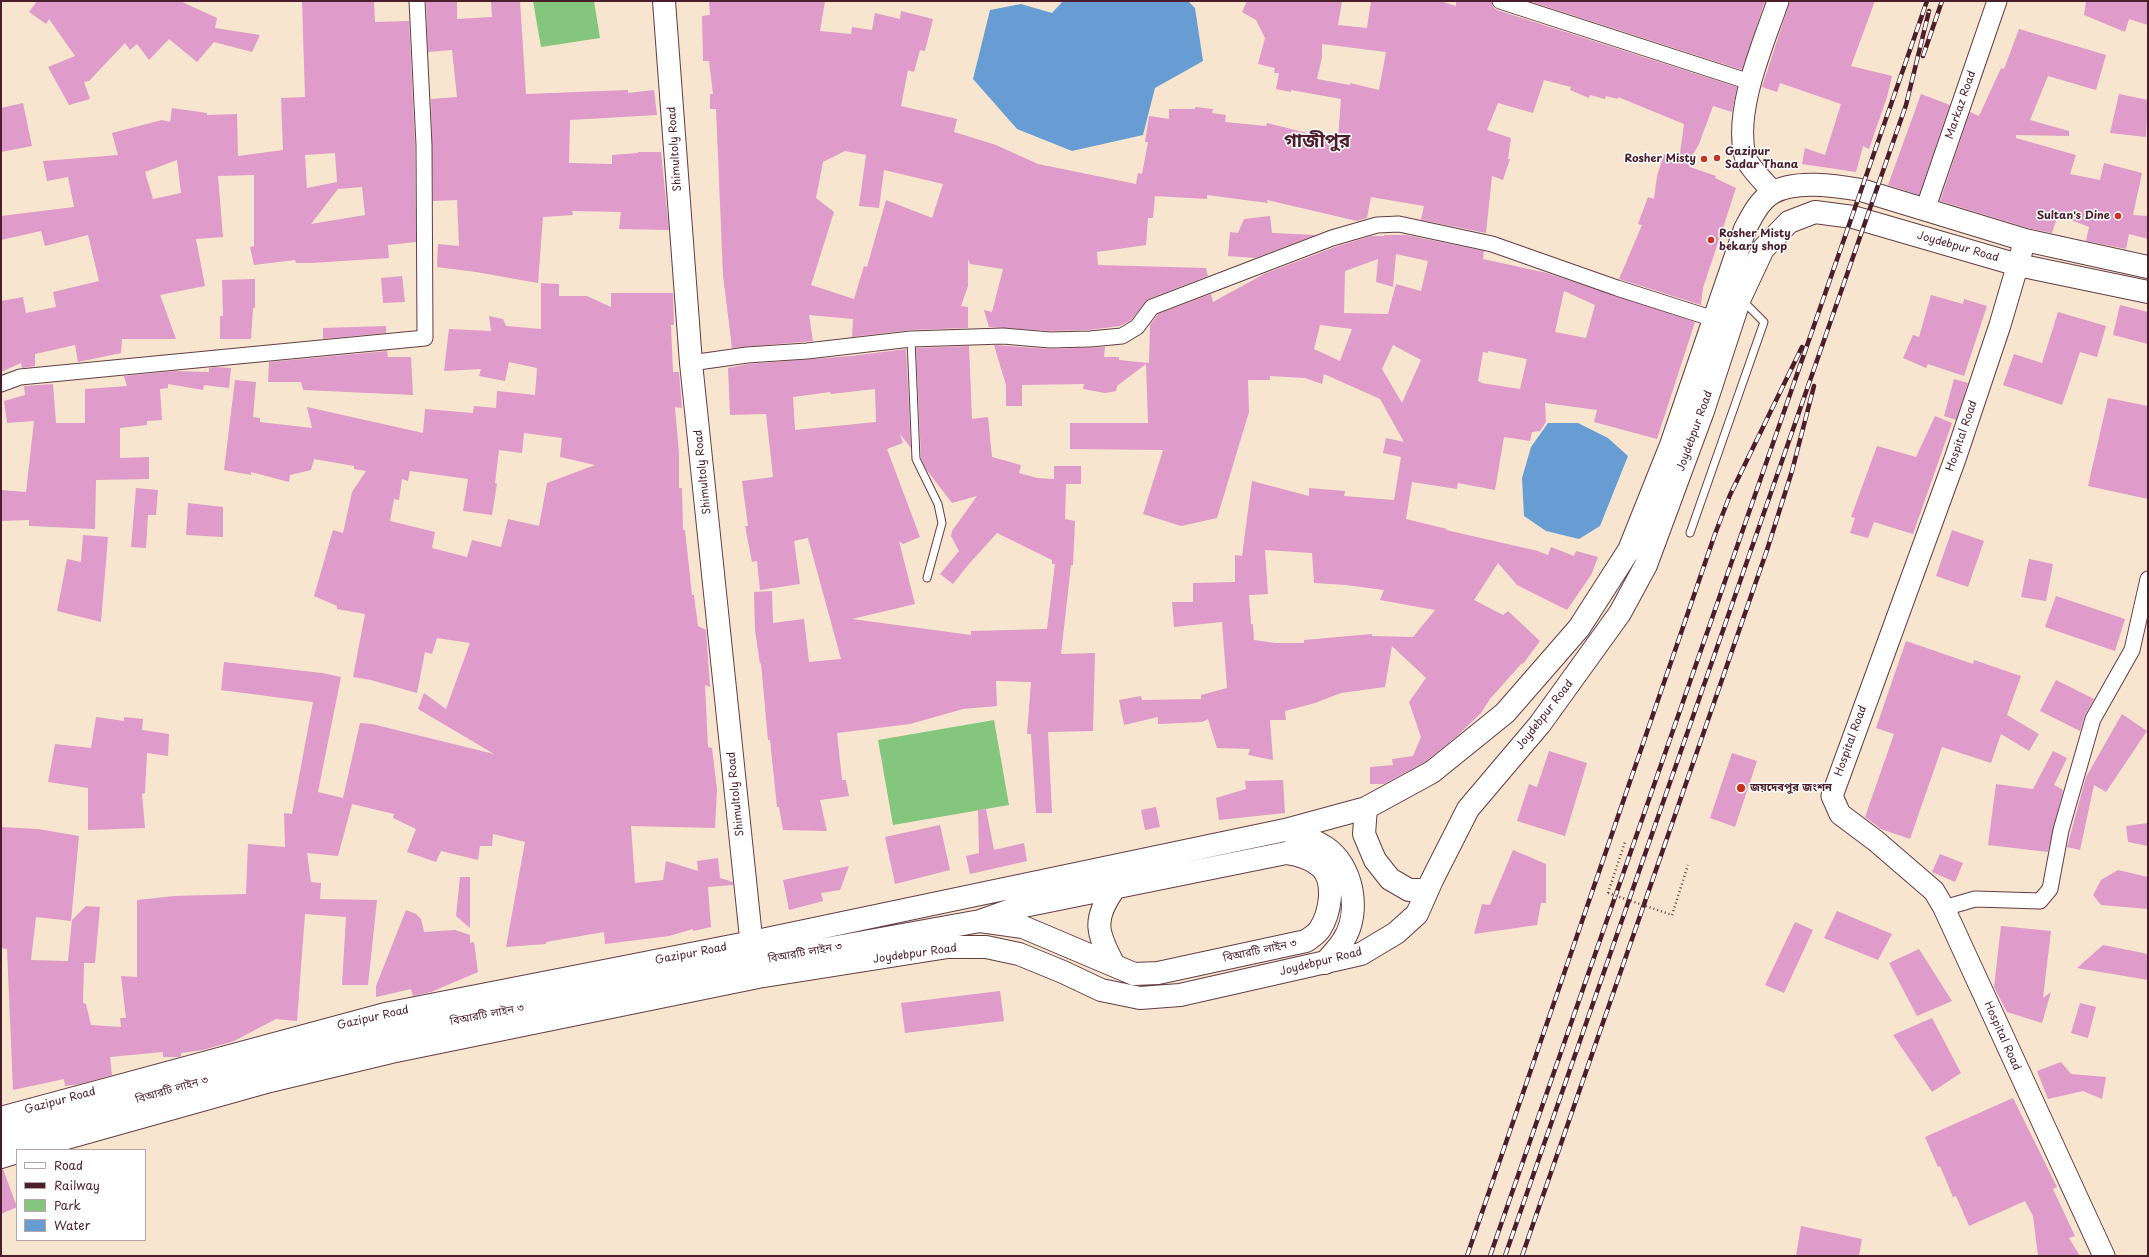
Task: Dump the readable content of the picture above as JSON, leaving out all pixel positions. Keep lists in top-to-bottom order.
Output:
{
  "streets": {
    "main road": [
      "Shimultoly Road",
      "Joydebpur Road",
      "Hospital Road",
      "বিআরটি লাইন ৩",
      "Gazipur Road"
    ],
    "street": ["Markaz Road"]
  },
  "crossings": [
    ["Markaz Road", "Joydebpur Road"],
    ["Shimultoly Road", "Joydebpur Road"],
    ["Shimultoly Road", "বিআরটি লাইন ৩"],
    ["Shimultoly Road", "Gazipur Road"],
    ["Joydebpur Road", "Hospital Road"],
    ["Joydebpur Road", "বিআরটি লাইন ৩"],
    ["Joydebpur Road", "Gazipur Road"],
    ["বিআরটি লাইন ৩", "Gazipur Road"]
  ],
  "districts": ["গাজীপুর"],
  "places": [
    "Gazipur Sadar Thana",
    "Rosher Misty",
    "Sultan's Dine",
    "Rosher Misty bekary shop",
    "জয়দেবপুর জংশন"
  ],
  "legend": [
    "Road",
    "Railway",
    "Park",
    "Water"
  ]
}
